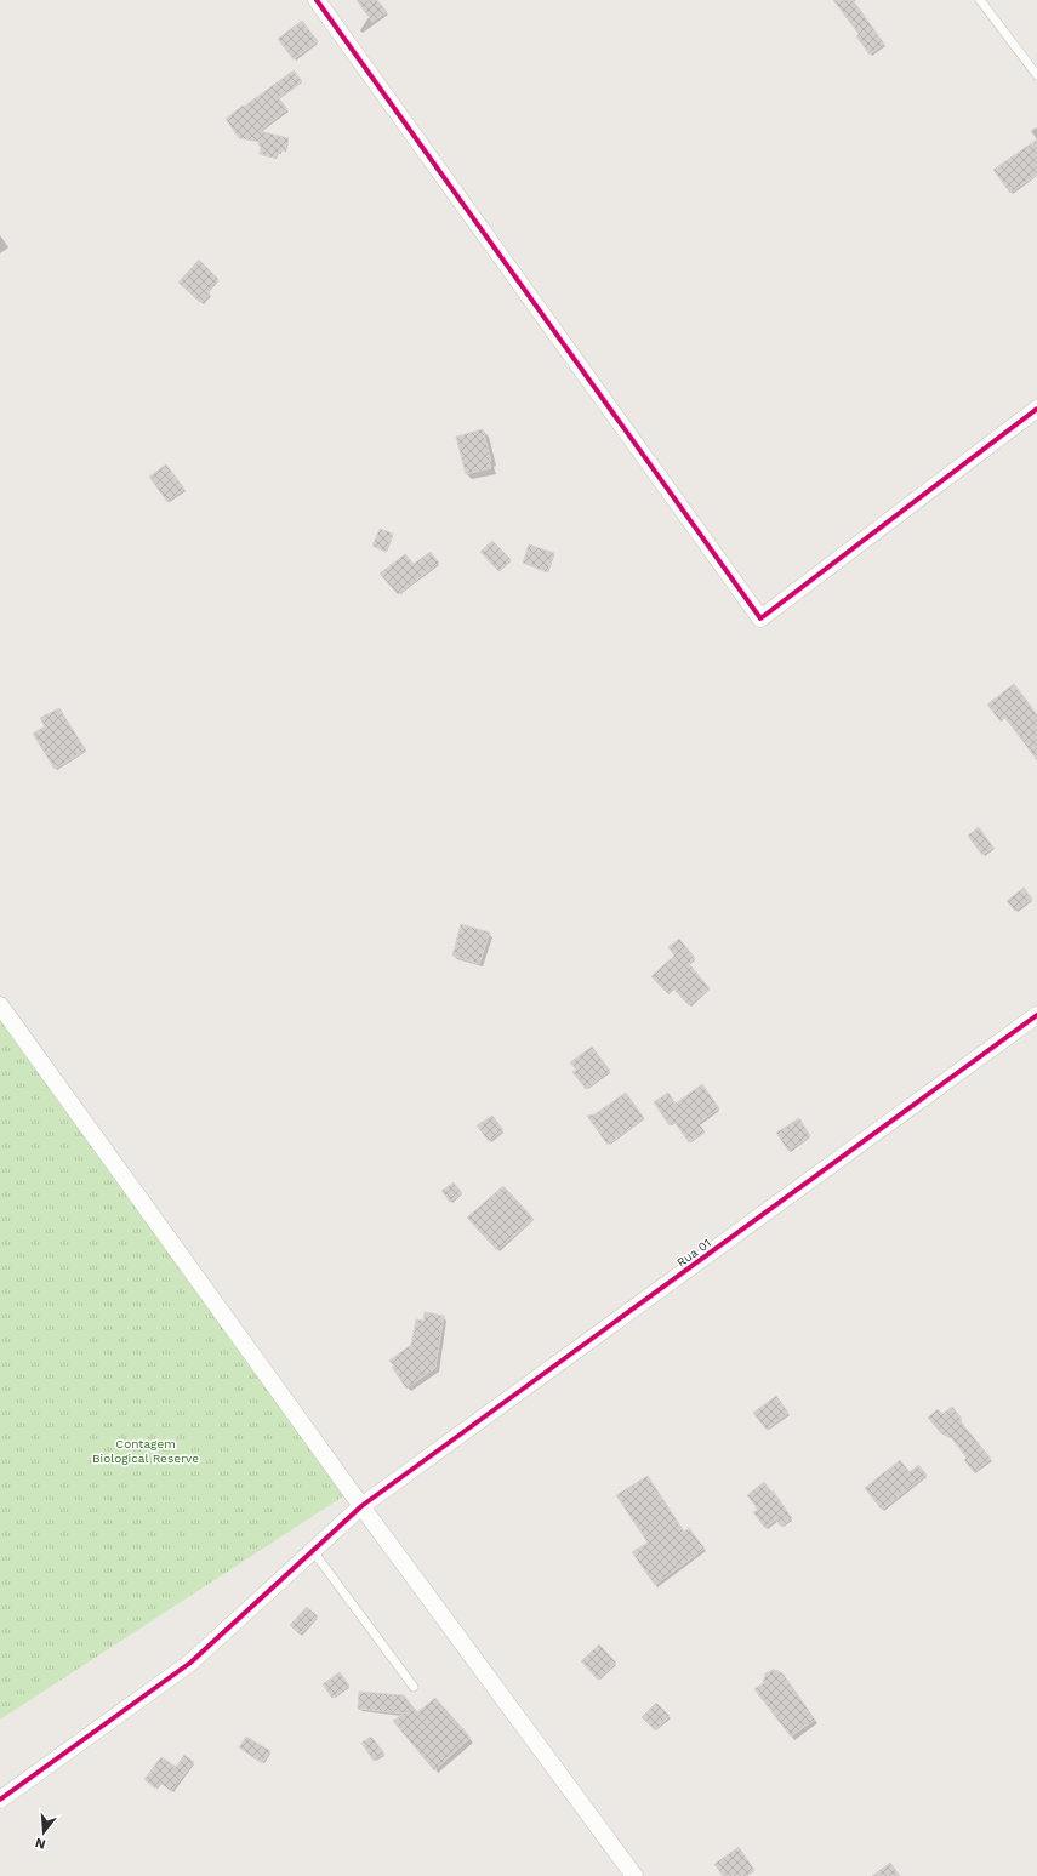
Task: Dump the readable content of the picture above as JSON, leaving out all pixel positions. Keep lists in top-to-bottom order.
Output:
{
  "streets": {
    "street": ["Rua 01"]
  },
  "parks": ["Contagem Biological Reserve"],
  "north": "bottom"
}
